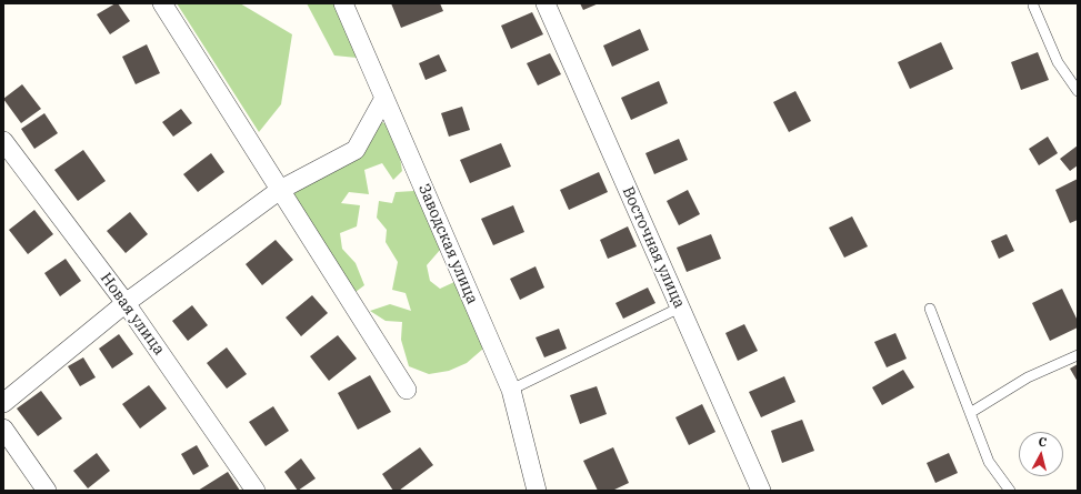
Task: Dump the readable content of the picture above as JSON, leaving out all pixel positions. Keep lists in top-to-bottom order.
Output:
{
  "streets": {
    "street": ["Заводская улица", "Восточная улица", "Новая улица"]
  },
  "north": "top"
}
